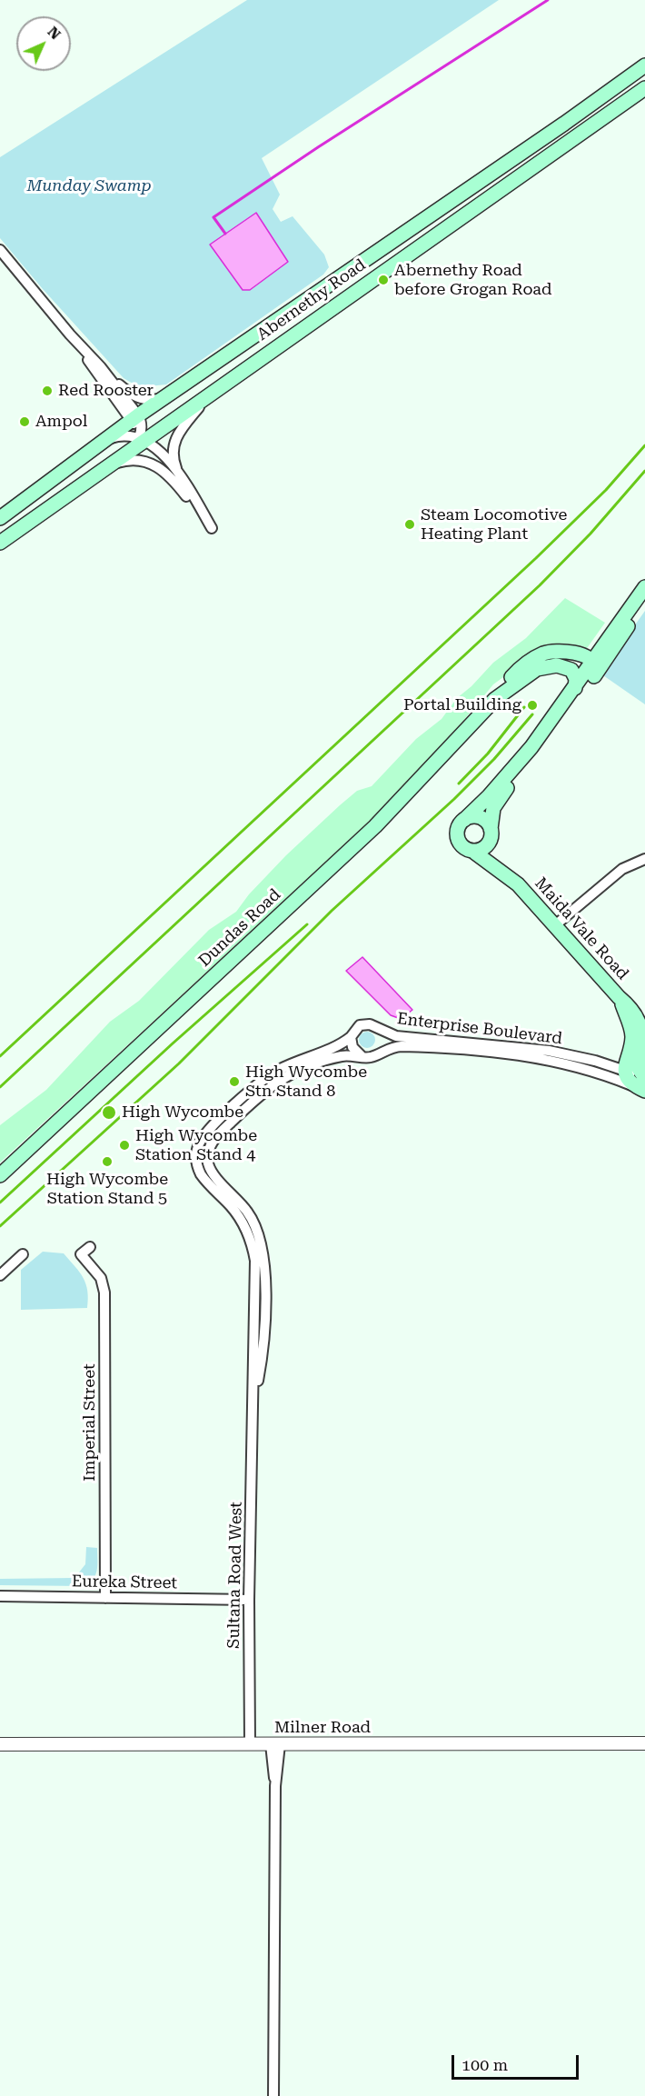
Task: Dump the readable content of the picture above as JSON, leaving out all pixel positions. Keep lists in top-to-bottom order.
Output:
{
  "streets": {
    "main road": ["Abernethy Road", "Dundas Road", "Maida Vale Road"],
    "street": [
      "Enterprise Boulevard",
      "Imperial Street",
      "Sultana Road West",
      "Eureka Street",
      "Milner Road"
    ]
  },
  "crossings": [
    ["Maida Vale Road", "Enterprise Boulevard"],
    ["Enterprise Boulevard", "Sultana Road West"],
    ["Imperial Street", "Eureka Street"],
    ["Sultana Road West", "Eureka Street"],
    ["Sultana Road West", "Milner Road"]
  ],
  "parks": ["Munday Swamp"],
  "places": [
    "Abernethy Road before Grogan Road",
    "Red Rooster",
    "Ampol",
    "Steam Locomotive Heating Plant",
    "Portal Building",
    "High Wycombe Stn Stand 8",
    "High Wycombe",
    "High Wycombe Station Stand 4",
    "High Wycombe Station Stand 5"
  ],
  "scale_bar": "100 m",
  "north": "top right"
}
